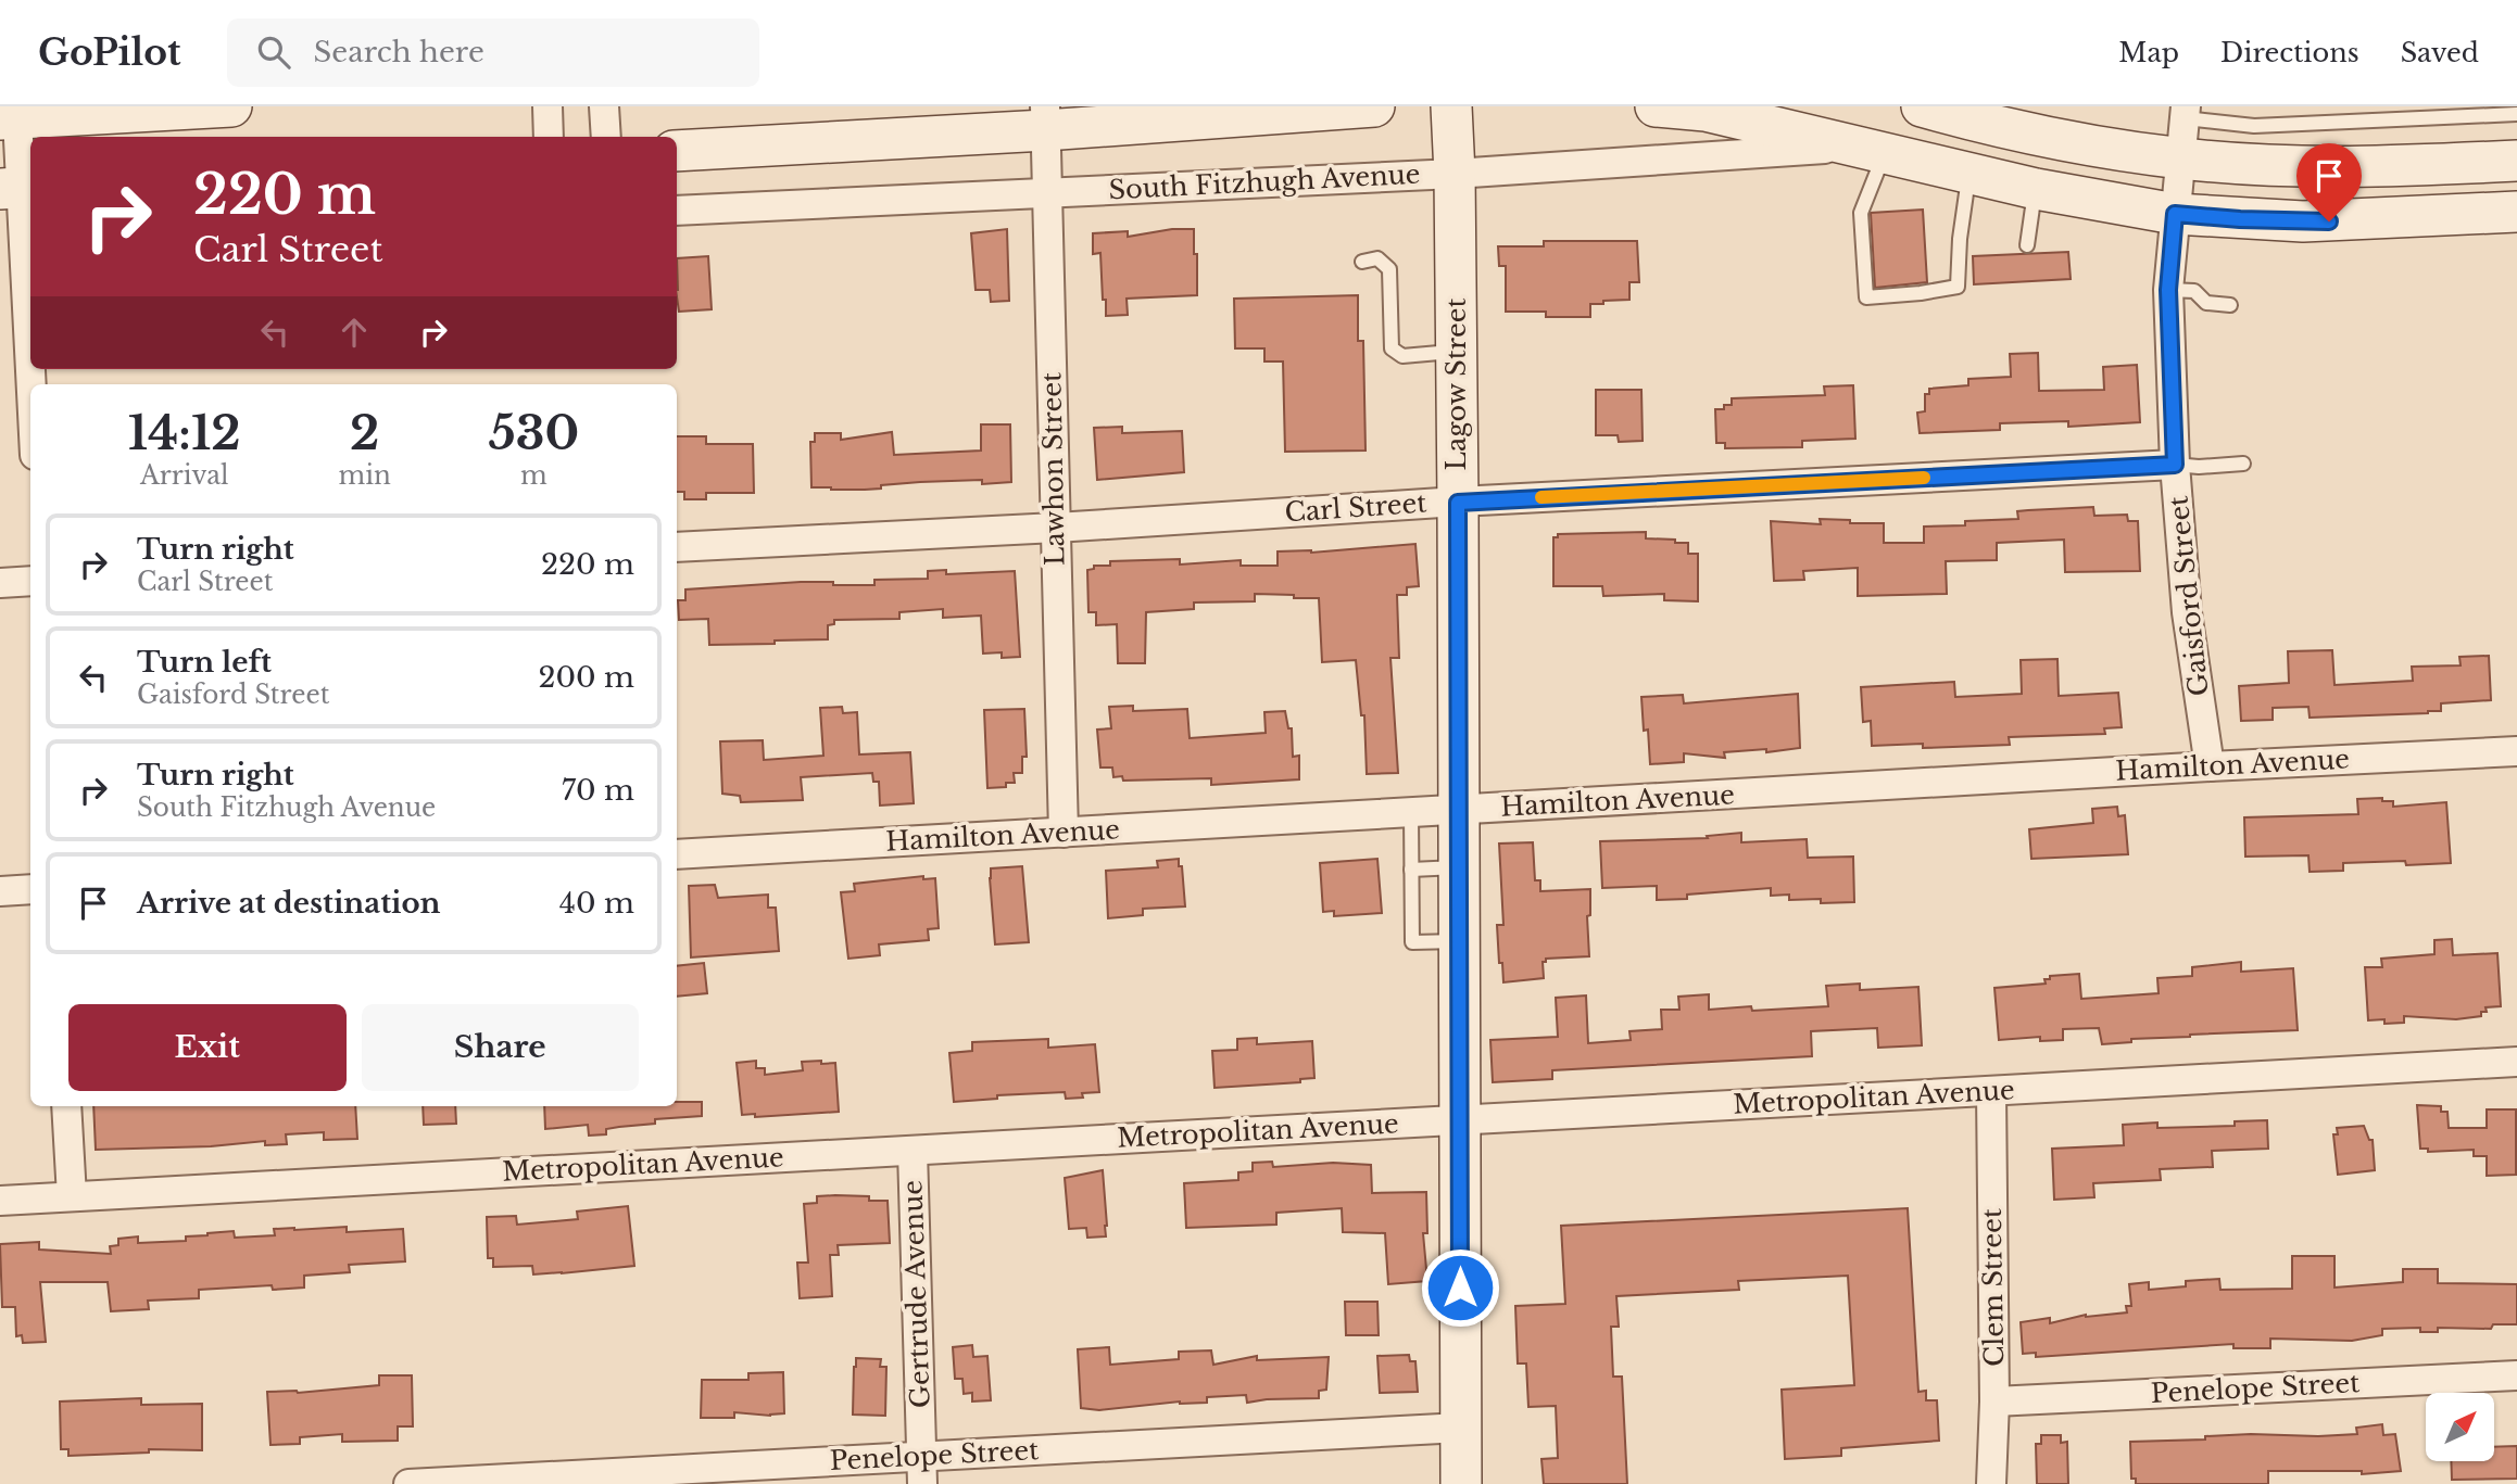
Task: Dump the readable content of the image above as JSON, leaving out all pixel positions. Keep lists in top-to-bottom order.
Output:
{
  "streets": {
    "main road": ["South Fitzhugh Avenue", "Lagow Street"],
    "street": [
      "Lawhon Street",
      "Carl Street",
      "Gaisford Street",
      "Hamilton Avenue",
      "Metropolitan Avenue",
      "Clem Street",
      "Gertrude Avenue",
      "Penelope Street"
    ]
  },
  "crossings": [
    ["South Fitzhugh Avenue", "Lagow Street"],
    ["South Fitzhugh Avenue", "Lawhon Street"],
    ["South Fitzhugh Avenue", "Gaisford Street"],
    ["Lagow Street", "Carl Street"],
    ["Lagow Street", "Hamilton Avenue"],
    ["Lagow Street", "Metropolitan Avenue"],
    ["Lagow Street", "Penelope Street"],
    ["Lawhon Street", "Carl Street"],
    ["Lawhon Street", "Hamilton Avenue"],
    ["Carl Street", "Gaisford Street"],
    ["Gaisford Street", "Hamilton Avenue"],
    ["Metropolitan Avenue", "Clem Street"],
    ["Metropolitan Avenue", "Gertrude Avenue"],
    ["Clem Street", "Penelope Street"],
    ["Gertrude Avenue", "Penelope Street"]
  ],
  "north": "top right",
  "page": {
    "header": "GoPilot",
    "search": "Search here",
    "nav": ["Map", "Directions", "Saved"],
    "turn": ["220 m", "Carl Street"],
    "eta": [
      "14:12",
      "Arrival",
      "2",
      "min",
      "530",
      "m"
    ],
    "list": [
      {
        "name": "Turn right",
        "note": "Carl Street",
        "value": "220 m"
      },
      {
        "name": "Turn left",
        "note": "Gaisford Street",
        "value": "200 m"
      },
      {
        "name": "Turn right",
        "note": "South Fitzhugh Avenue",
        "value": "70 m"
      },
      {
        "name": "Arrive at destination",
        "value": "40 m"
      }
    ],
    "buttons": ["Exit", "Share"]
  }
}
